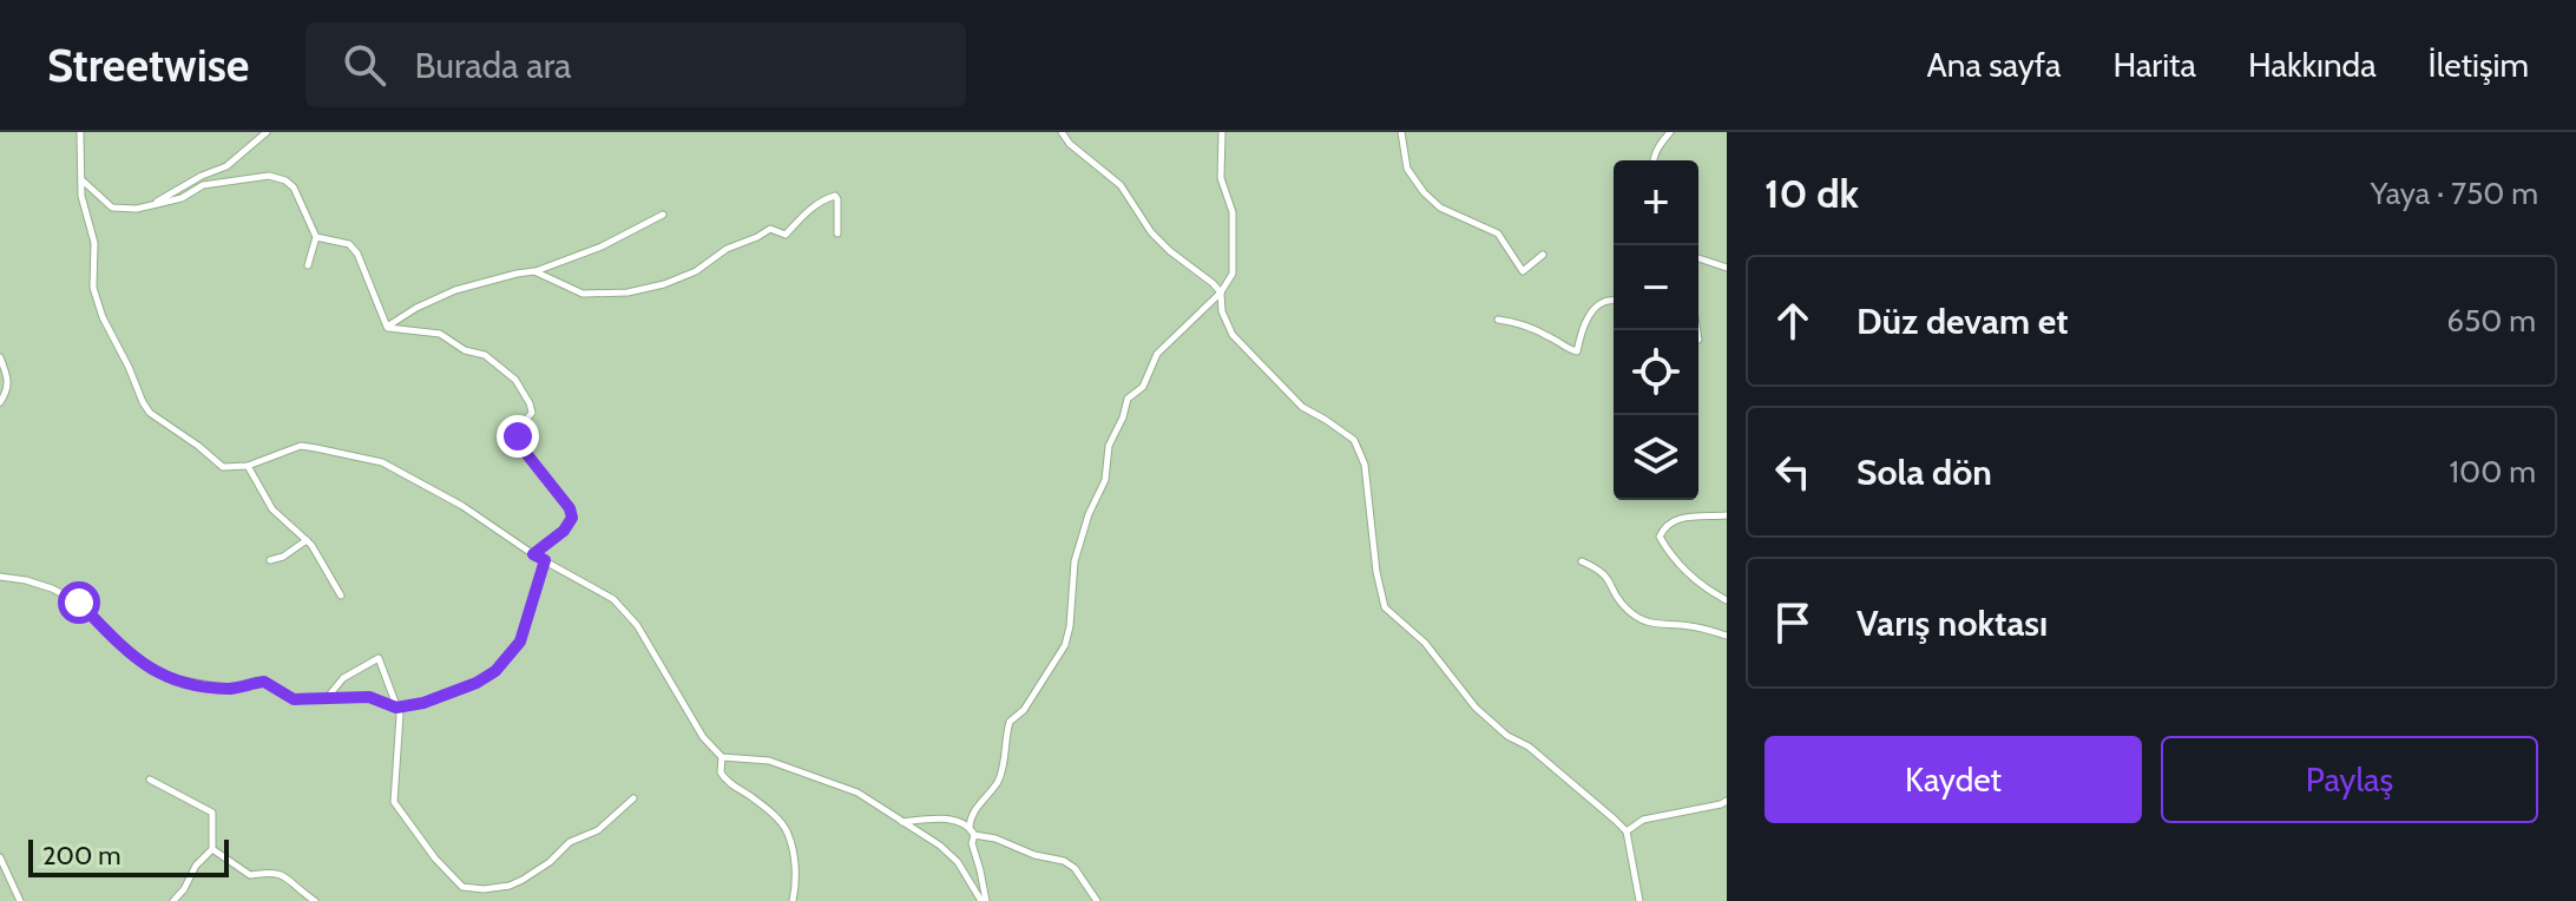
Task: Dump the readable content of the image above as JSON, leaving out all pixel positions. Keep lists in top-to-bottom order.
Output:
{
  "scale_bar": "200 m",
  "page": {
    "header": "Streetwise",
    "search": "Burada ara",
    "nav": [
      "Ana sayfa",
      "Harita",
      "Hakkında",
      "İletişim"
    ],
    "heading": ["10 dk", "Yaya · 750 m"],
    "map_buttons": ["+", "−"],
    "list": [
      ["Düz devam et", "650 m"],
      ["Sola dön", "100 m"],
      "Varış noktası"
    ],
    "buttons": ["Kaydet", "Paylaş"],
    "scale": "200 m"
  }
}
